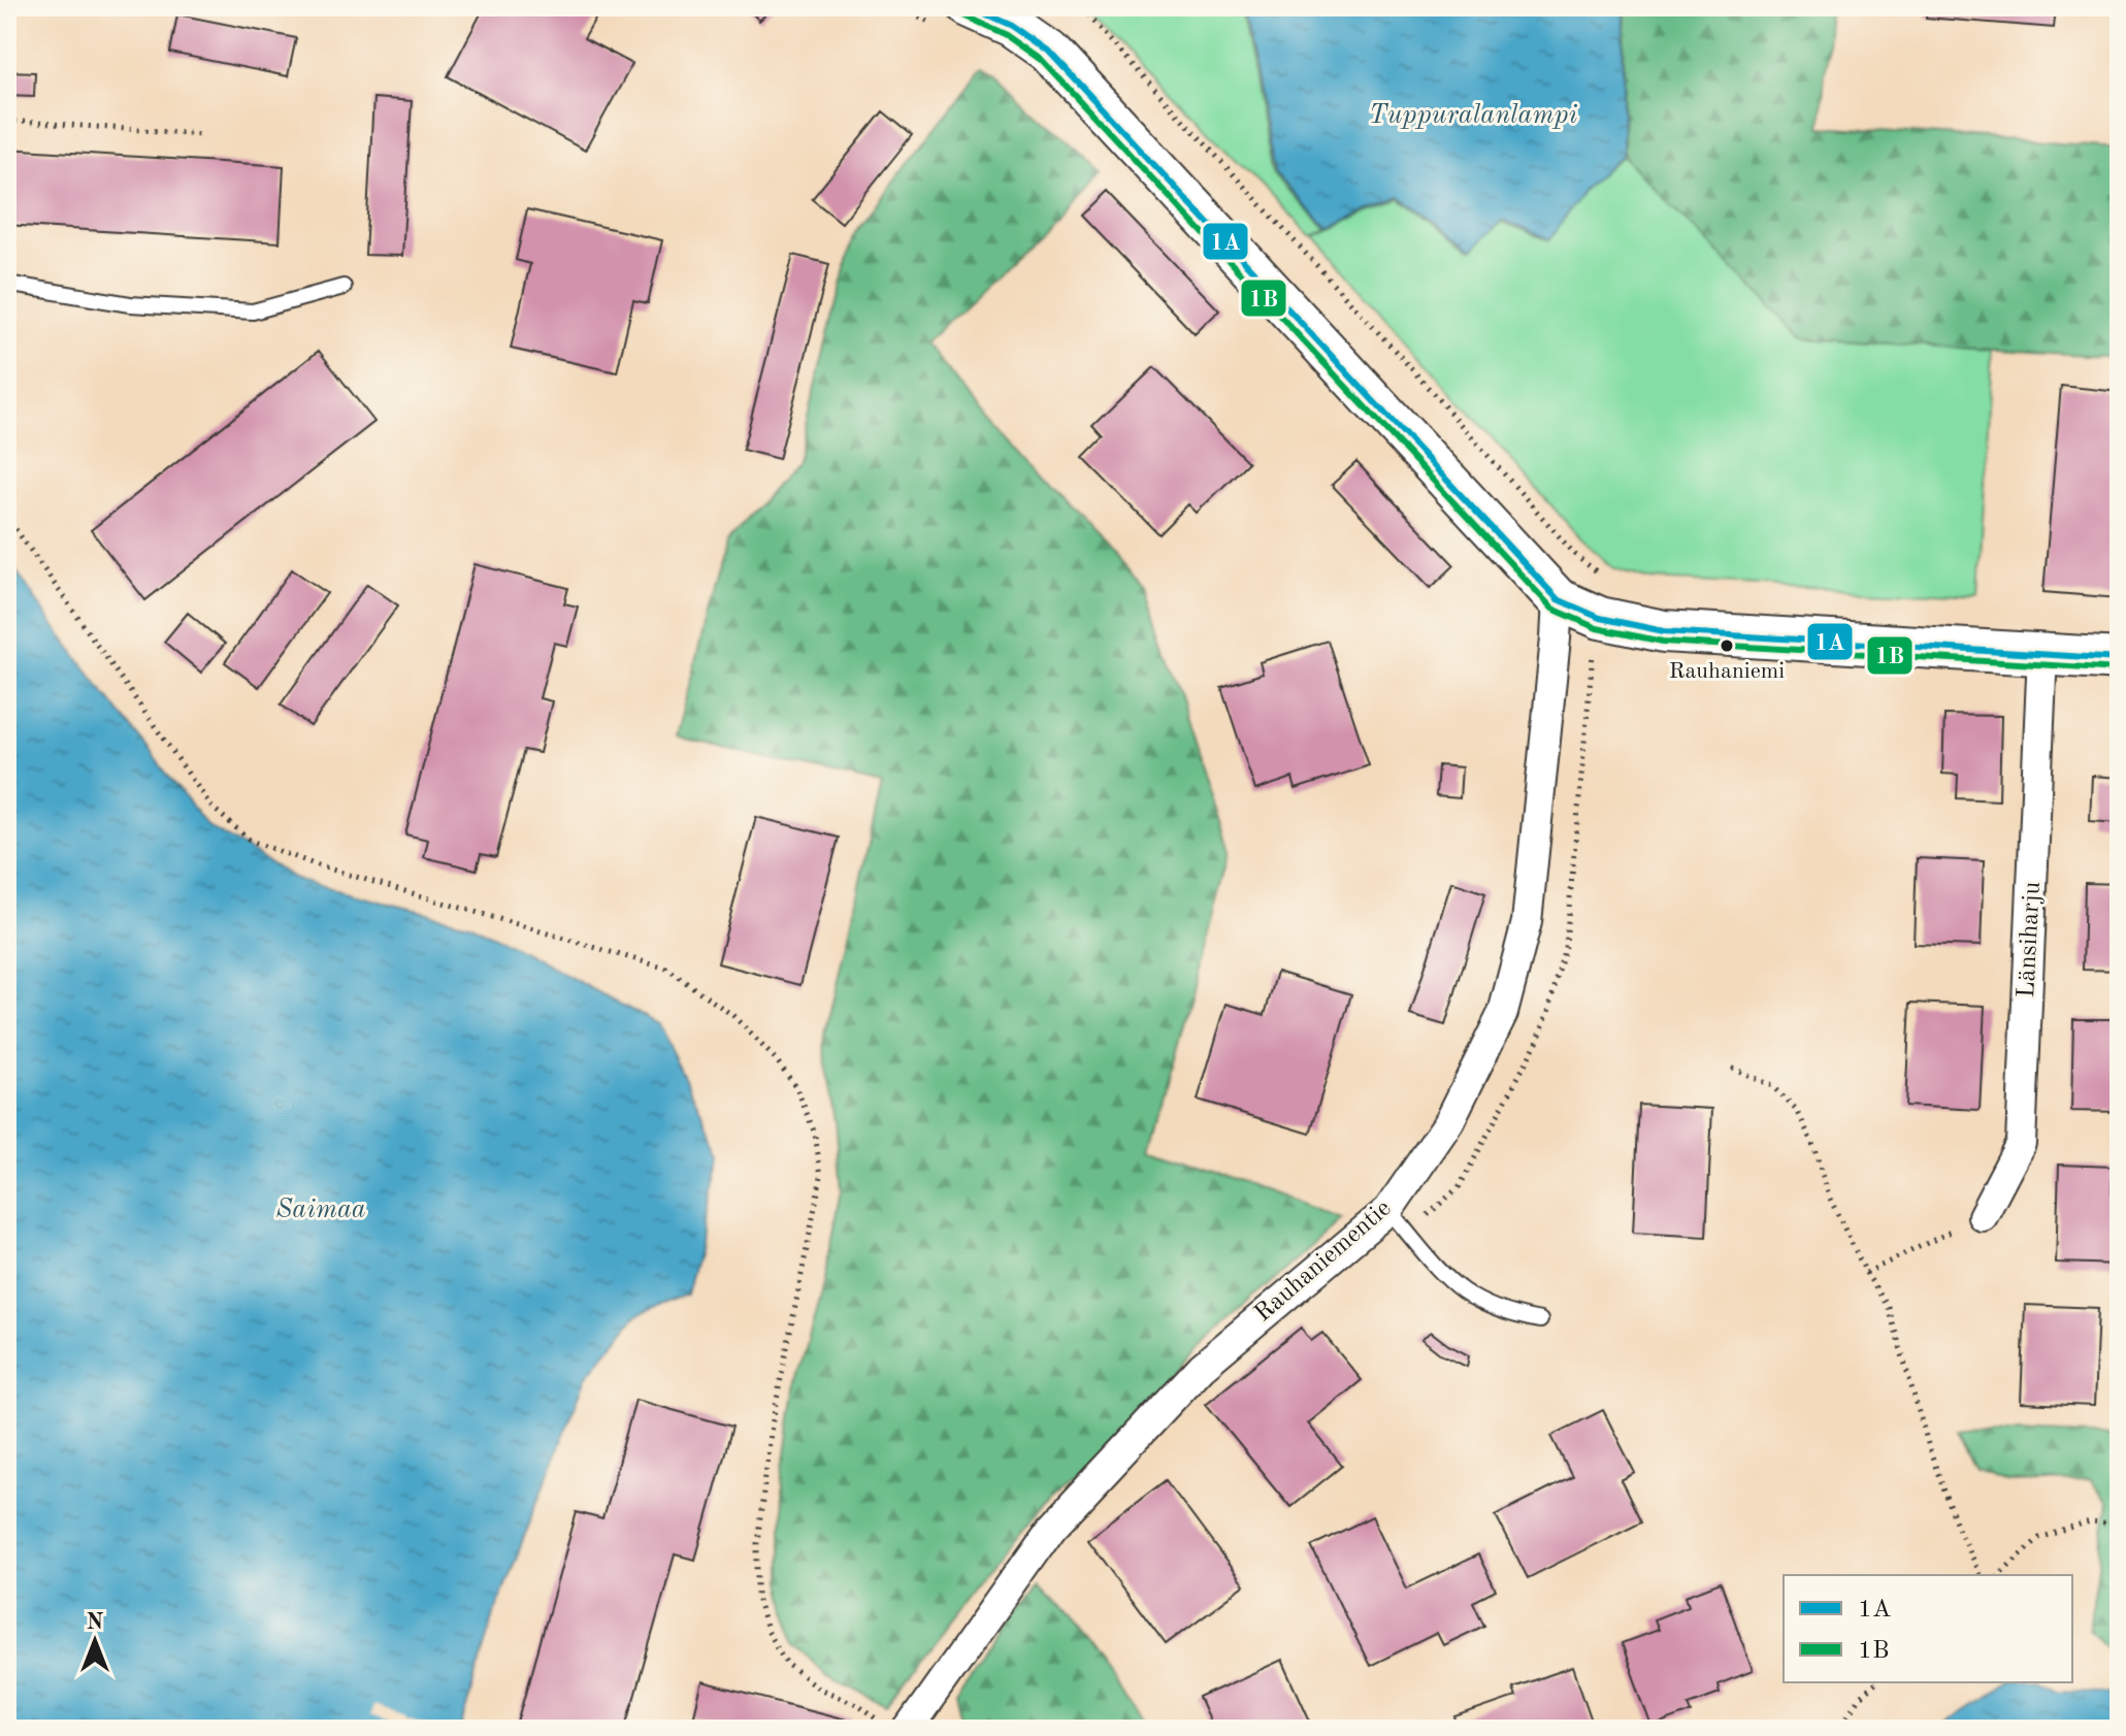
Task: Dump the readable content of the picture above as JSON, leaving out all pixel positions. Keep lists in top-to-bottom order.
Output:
{
  "streets": {
    "street": ["Länsiharju", "Rauhaniementie"]
  },
  "water": ["Tuppuralanlampi", "Saimaa"],
  "places": ["Rauhaniemi"],
  "lines": ["transit line 1A", "transit line 1B"],
  "legend": ["1A", "1B"],
  "north": "top"
}
